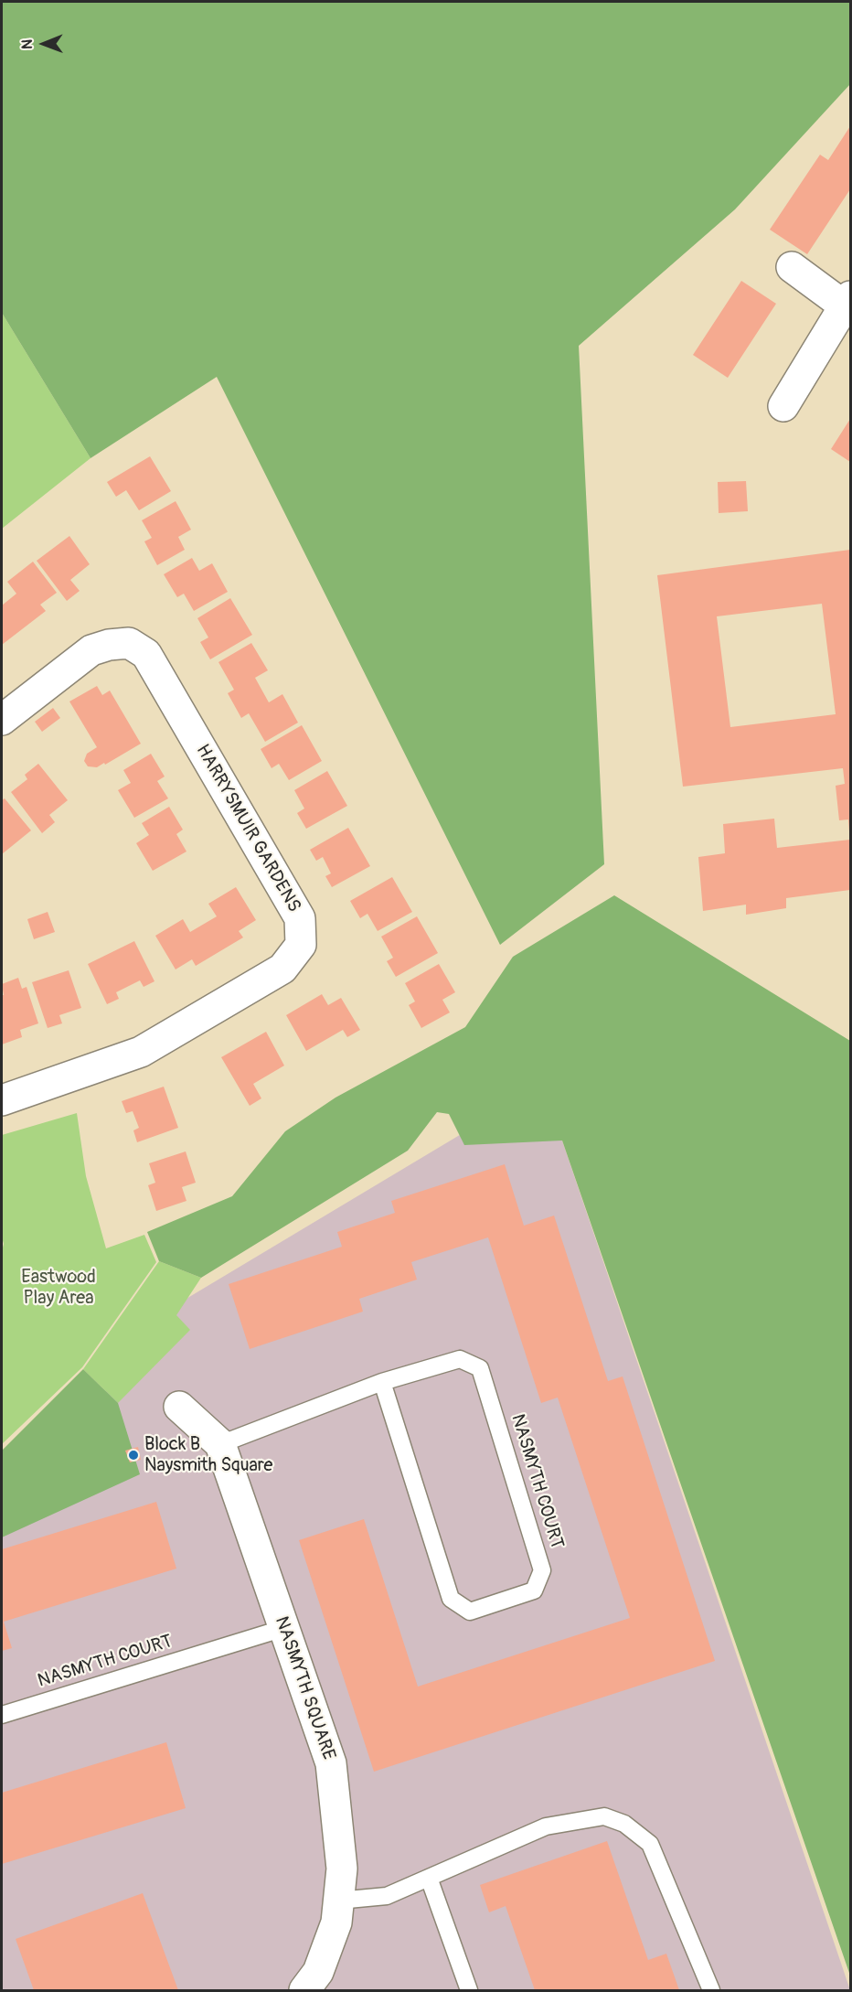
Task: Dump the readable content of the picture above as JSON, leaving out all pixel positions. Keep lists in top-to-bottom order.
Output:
{
  "streets": {
    "street": ["HARRYSMUIR GARDENS", "NASMYTH SQUARE"],
    "lane": ["NASMYTH COURT"]
  },
  "crossings": [
    ["NASMYTH COURT", "NASMYTH SQUARE"]
  ],
  "parks": ["Eastwood Play Area"],
  "places": ["Block B Naysmith Square"],
  "north": "left"
}
